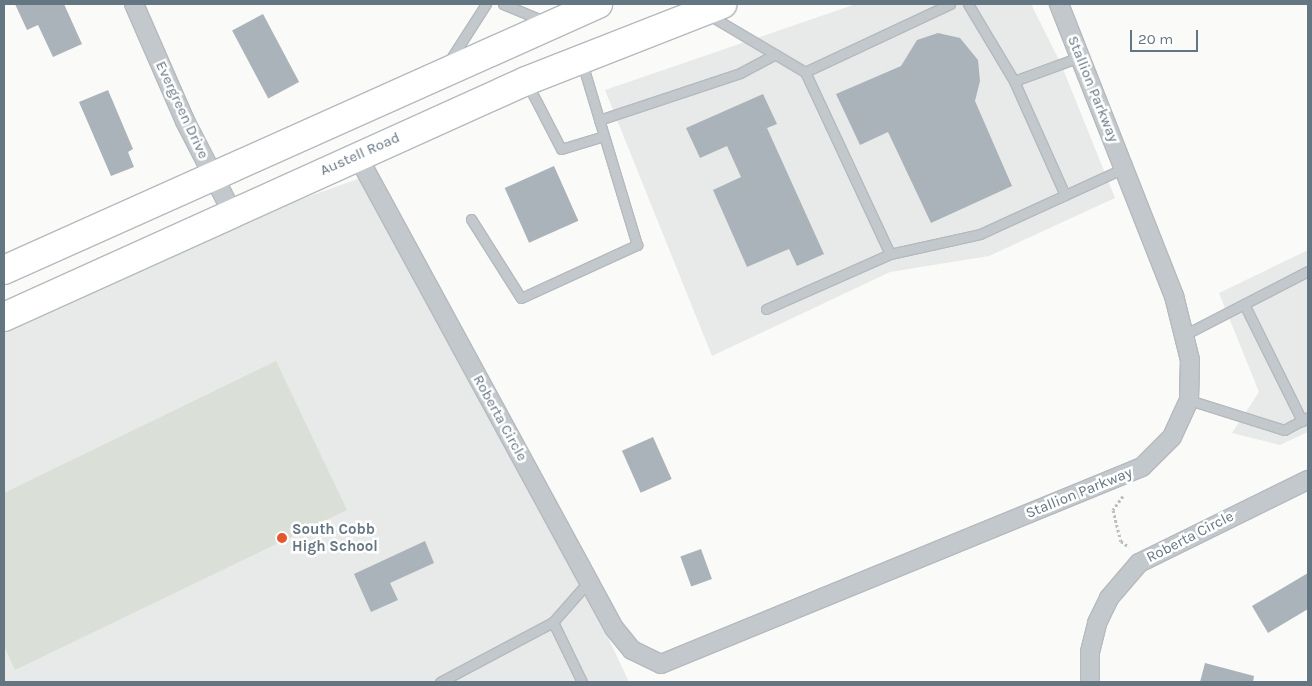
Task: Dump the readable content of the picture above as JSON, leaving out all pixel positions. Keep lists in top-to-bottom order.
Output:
{
  "streets": {
    "main road": ["Austell Road"],
    "street": ["Stallion Parkway", "Evergreen Drive", "Roberta Circle"]
  },
  "crossings": [
    ["Stallion Parkway", "Roberta Circle"],
    ["Evergreen Drive", "Austell Road"],
    ["Austell Road", "Roberta Circle"]
  ],
  "places": ["South Cobb High School"],
  "scale_bar": "20 m"
}
